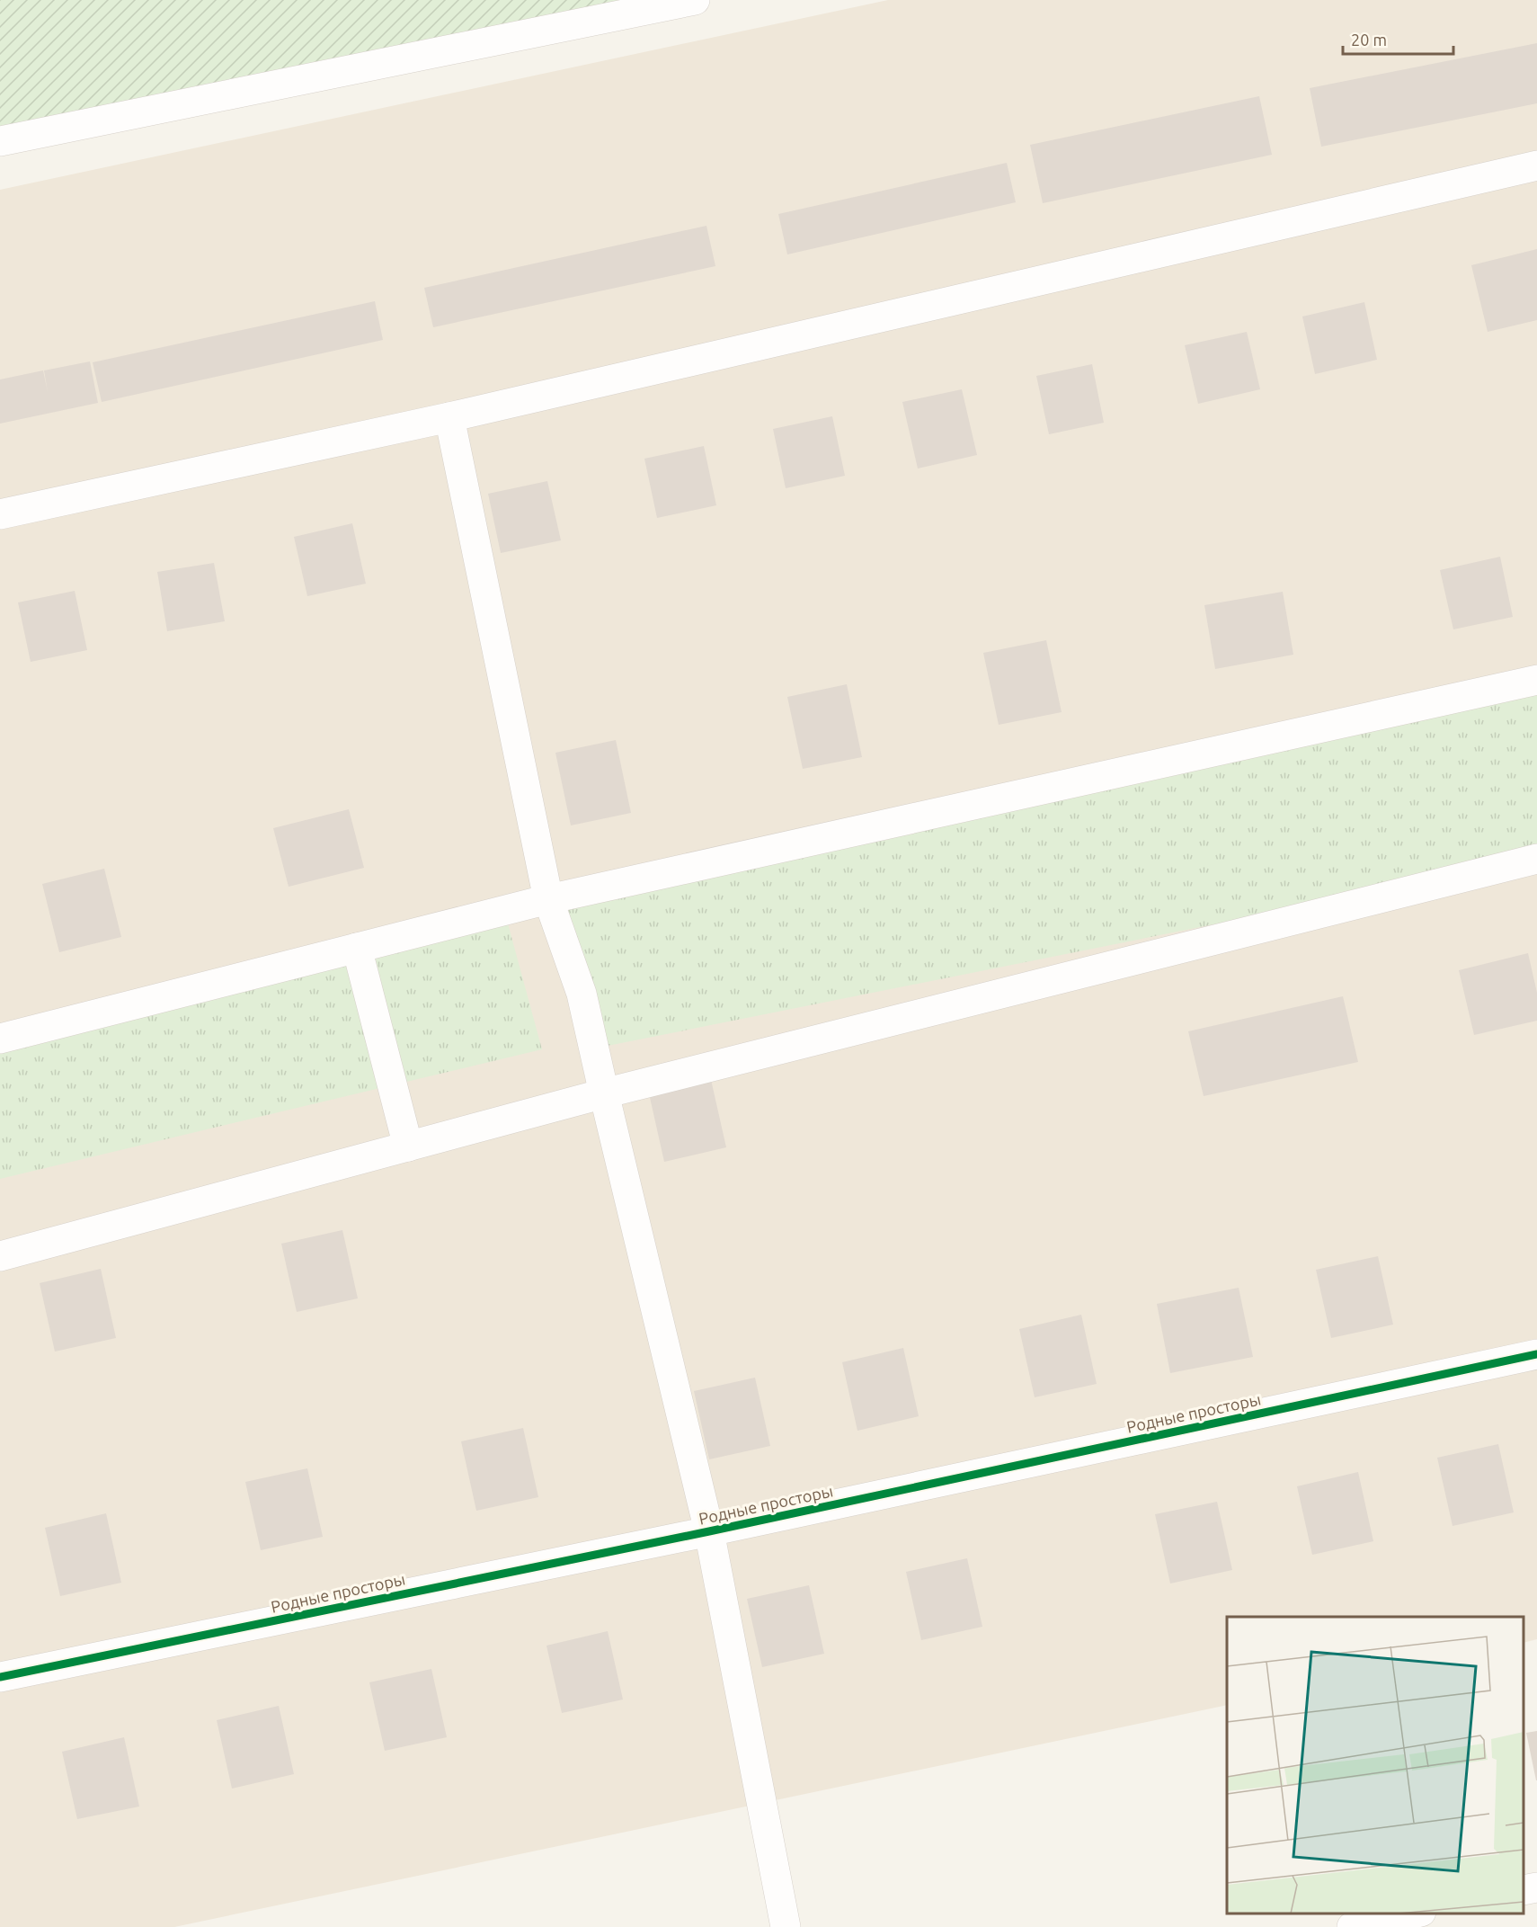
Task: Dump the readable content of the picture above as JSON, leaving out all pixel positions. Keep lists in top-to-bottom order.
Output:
{
  "streets": {
    "street": ["Родные просторы"]
  },
  "scale_bar": "20 m"
}
